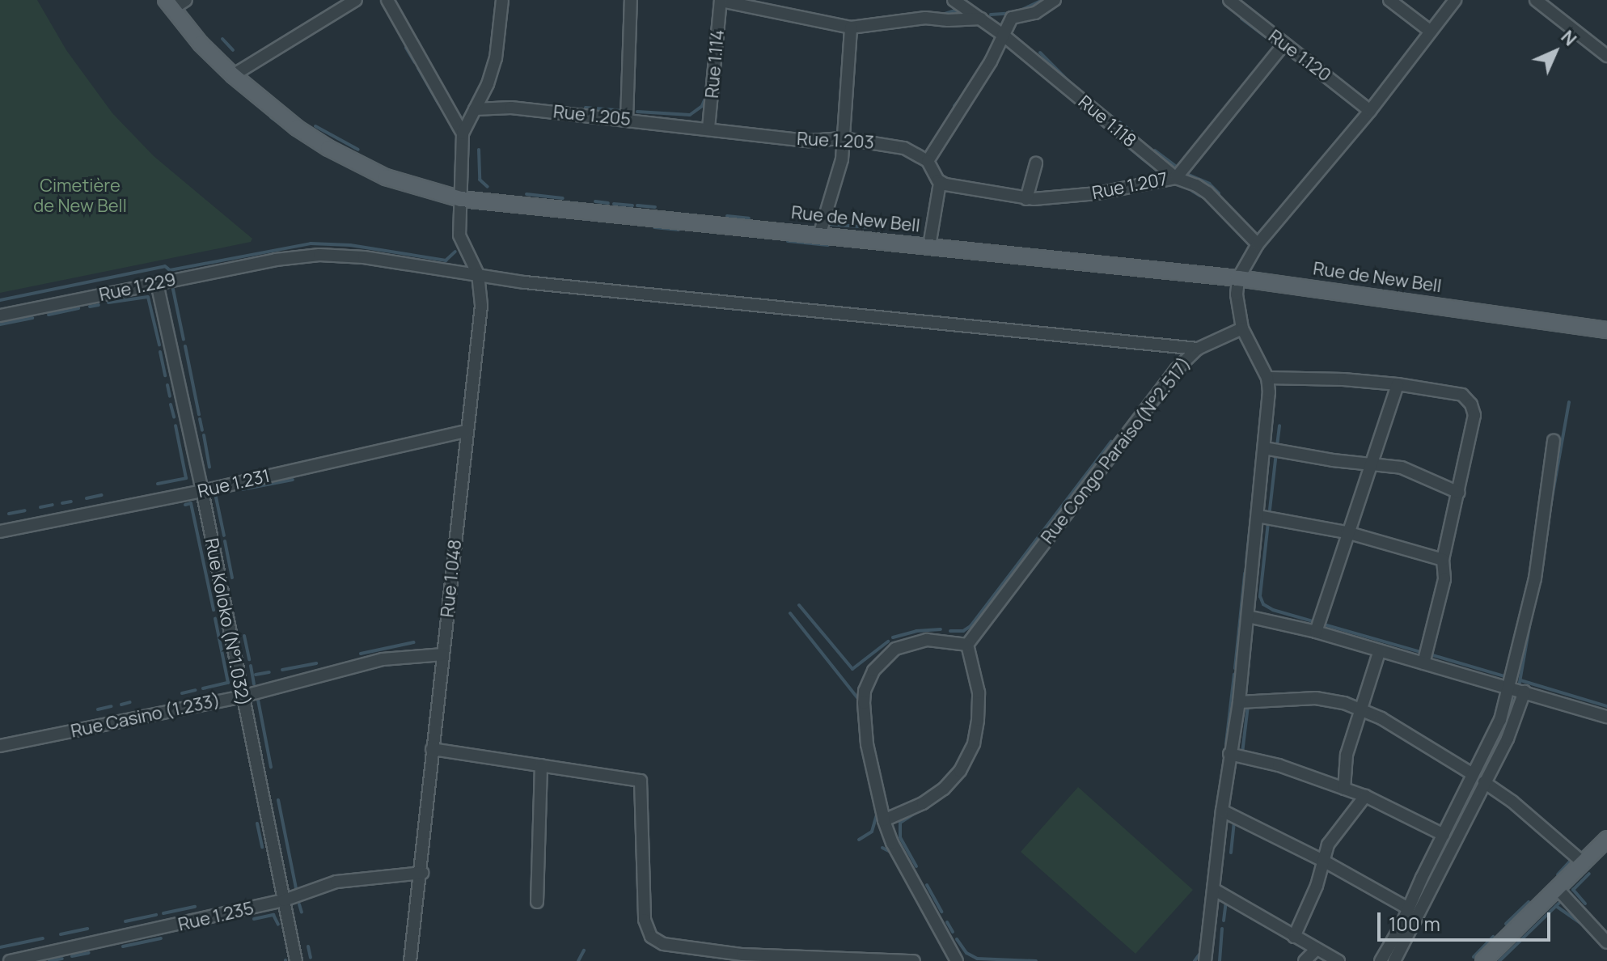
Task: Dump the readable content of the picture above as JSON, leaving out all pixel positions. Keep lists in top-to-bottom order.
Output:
{
  "streets": {
    "main road": ["Rue de New Bell"],
    "street": [
      "Rue 1.120",
      "Rue 1.114",
      "Rue 1.205",
      "Rue 1.118",
      "Rue 1.203",
      "Rue 1.207",
      "Rue 1.229",
      "Rue Congo Paraiso(N°2.517)",
      "Rue 1.231",
      "Rue 1.048",
      "Rue Koloko (N°1.032)",
      "Rue Casino (1.233)",
      "Rue 1.235"
    ]
  },
  "crossings": [
    ["Rue 1.120", "Rue 1.207"],
    ["Rue 1.114", "Rue 1.205"],
    ["Rue 1.114", "Rue 1.203"],
    ["Rue 1.205", "Rue 1.203"],
    ["Rue 1.118", "Rue 1.207"],
    ["Rue de New Bell", "Rue 1.048"],
    ["Rue 1.229", "Rue Congo Paraiso(N°2.517)"],
    ["Rue 1.229", "Rue 1.048"],
    ["Rue 1.229", "Rue Koloko (N°1.032)"],
    ["Rue 1.231", "Rue 1.048"],
    ["Rue 1.231", "Rue Koloko (N°1.032)"],
    ["Rue 1.048", "Rue Casino (1.233)"],
    ["Rue 1.048", "Rue 1.235"],
    ["Rue Koloko (N°1.032)", "Rue Casino (1.233)"],
    ["Rue Koloko (N°1.032)", "Rue 1.235"]
  ],
  "parks": ["Cimetière de New Bell"],
  "scale_bar": "100 m",
  "north": "top right"
}
